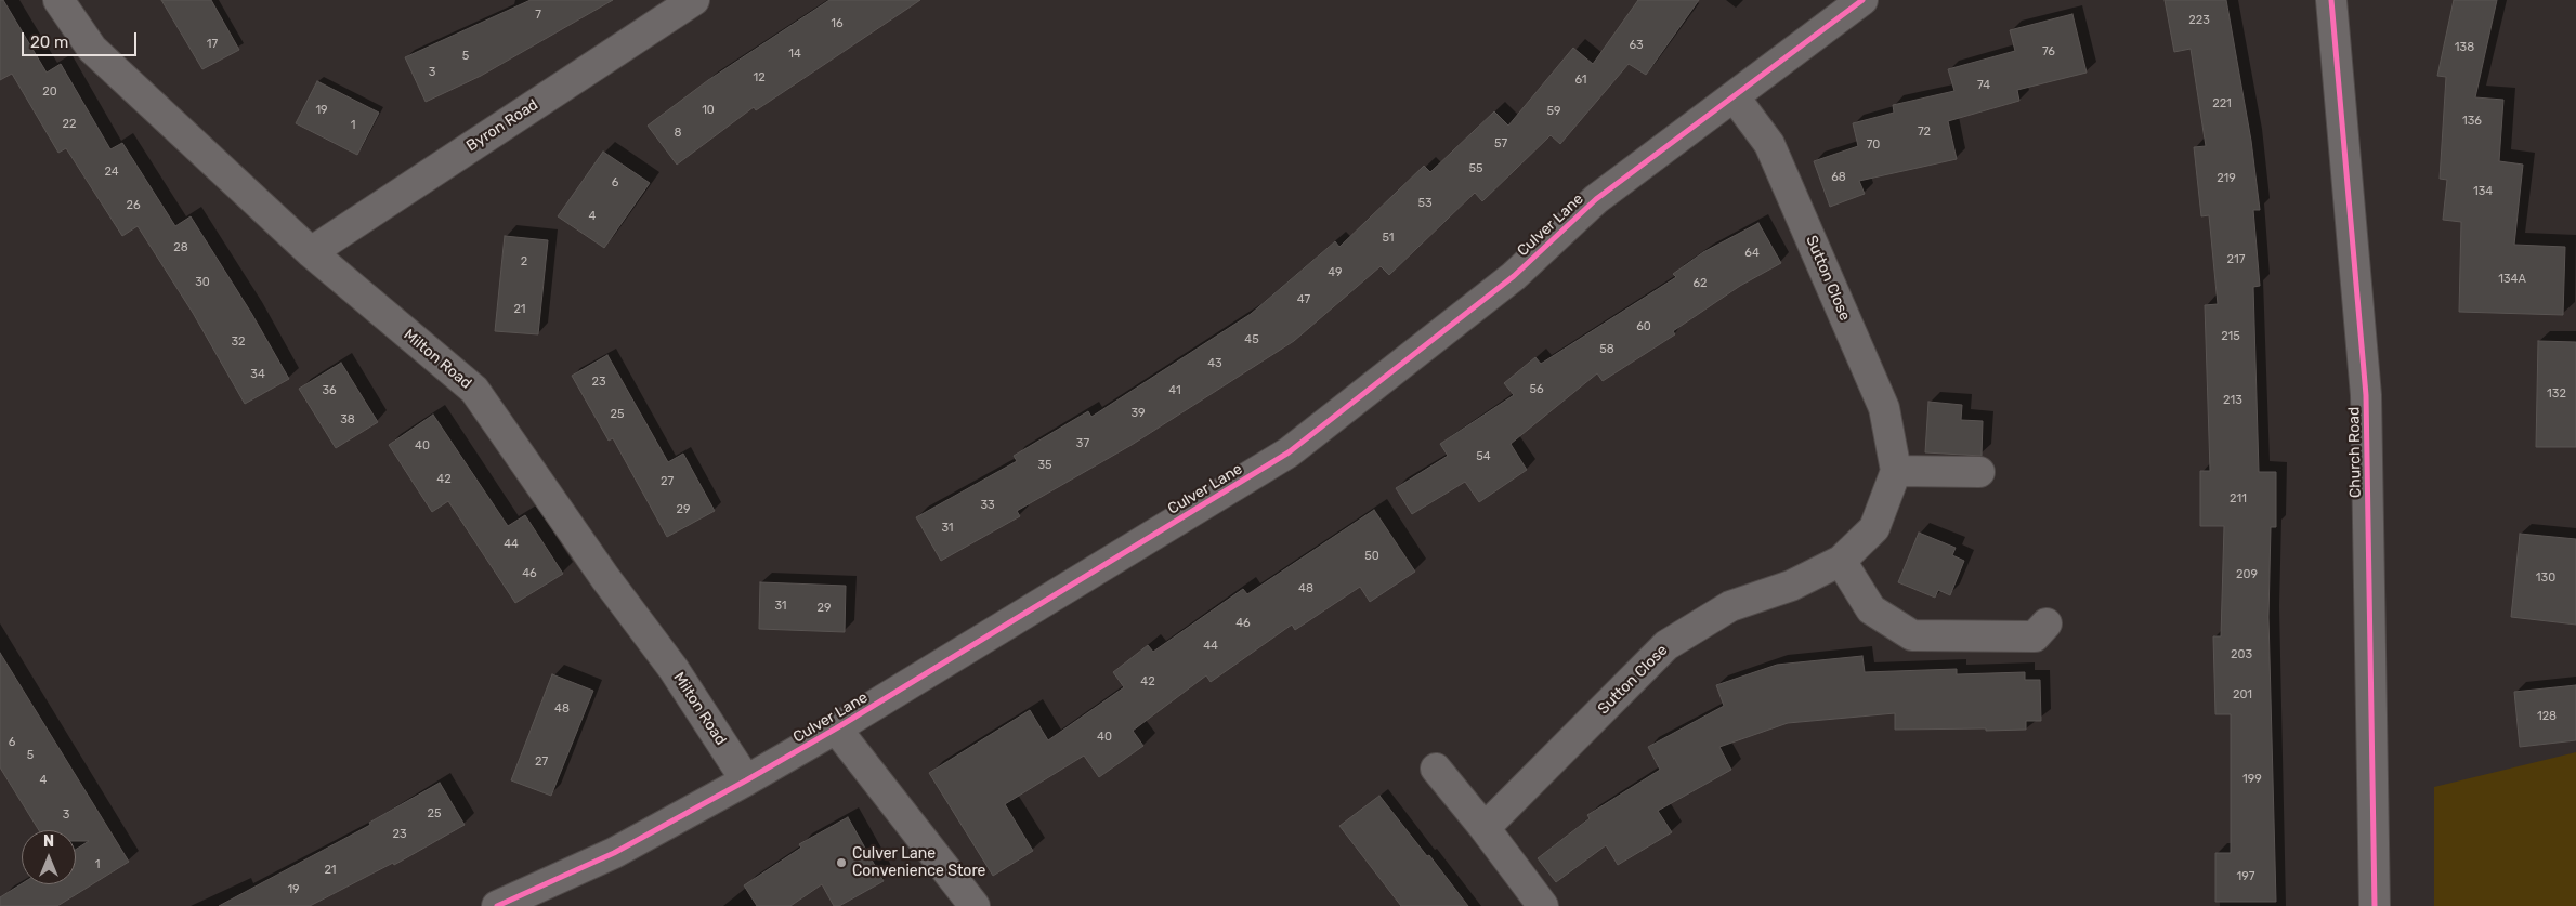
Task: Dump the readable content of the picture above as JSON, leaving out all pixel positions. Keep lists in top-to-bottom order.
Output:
{
  "streets": {
    "street": [
      "Byron Road",
      "Culver Lane",
      "Sutton Close",
      "Milton Road",
      "Church Road"
    ]
  },
  "crossings": [
    ["Byron Road", "Milton Road"],
    ["Culver Lane", "Sutton Close"],
    ["Culver Lane", "Milton Road"]
  ],
  "places": ["Culver Lane Convenience Store"],
  "house_numbers": [
    "7",
    "223",
    "16",
    "17",
    "63",
    "138",
    "76",
    "14",
    "5",
    "3",
    "12",
    "61",
    "74",
    "20",
    "221",
    "19",
    "10",
    "59",
    "136",
    "22",
    "1",
    "72",
    "8",
    "57",
    "70",
    "55",
    "24",
    "68",
    "219",
    "6",
    "134",
    "53",
    "26",
    "4",
    "51",
    "28",
    "64",
    "217",
    "2",
    "49",
    "134A",
    "30",
    "62",
    "47",
    "21",
    "60",
    "215",
    "45",
    "32",
    "58",
    "43",
    "34",
    "23",
    "56",
    "36",
    "41",
    "132",
    "213",
    "39",
    "25",
    "38",
    "37",
    "40",
    "54",
    "35",
    "42",
    "27",
    "211",
    "33",
    "29",
    "31",
    "44",
    "50",
    "46",
    "209",
    "130",
    "48",
    "31",
    "29",
    "46",
    "44",
    "203",
    "42",
    "201",
    "48",
    "128",
    "40",
    "6",
    "5",
    "27",
    "199",
    "4",
    "25",
    "3",
    "23",
    "1",
    "21",
    "197",
    "19"
  ],
  "scale_bar": "20 m",
  "north": "top"
}
